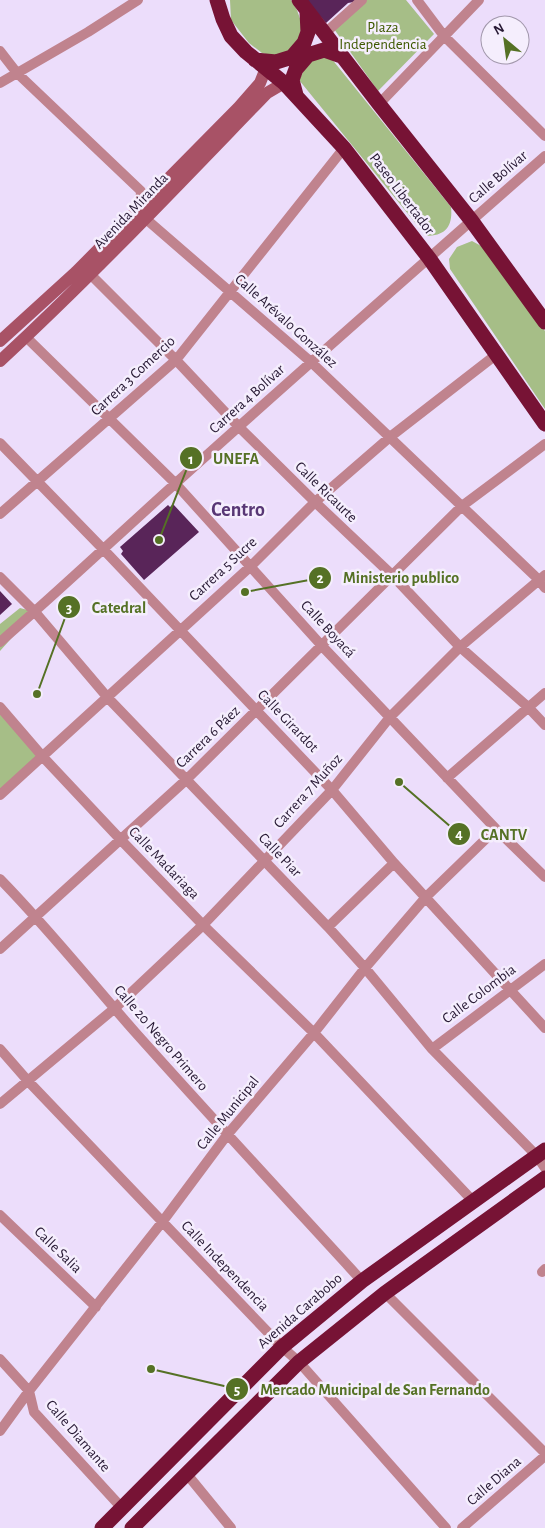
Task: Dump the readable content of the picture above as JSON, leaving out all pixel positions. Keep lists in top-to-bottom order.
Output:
{
  "streets": {
    "highway": ["Paseo Libertador", "Avenida Carabobo"],
    "main road": ["Avenida Miranda"],
    "street": [
      "Calle Bolívar",
      "Calle Arévalo González",
      "Carrera 3 Comercio",
      "Carrera 4 Bolívar",
      "Calle Ricaurte",
      "Carrera 5 Sucre",
      "Calle Boyacá",
      "Calle Girardot",
      "Carrera 6 Páez",
      "Carrera 7 Muñoz",
      "Calle Piar",
      "Calle Madariaga",
      "Calle Colombia",
      "Calle 20 Negro Primero",
      "Calle Municipal",
      "Calle Salia",
      "Calle Independencia",
      "Calle Diamante",
      "Calle Diana"
    ]
  },
  "crossings": [
    ["Calle Bolívar", "Carrera 4 Bolívar"],
    ["Paseo Libertador", "Avenida Miranda"],
    ["Paseo Libertador", "Carrera 3 Comercio"],
    ["Paseo Libertador", "Carrera 4 Bolívar"],
    ["Paseo Libertador", "Carrera 5 Sucre"],
    ["Avenida Miranda", "Calle Arévalo González"],
    ["Avenida Miranda", "Calle Ricaurte"],
    ["Avenida Miranda", "Calle Boyacá"],
    ["Calle Arévalo González", "Carrera 3 Comercio"],
    ["Calle Arévalo González", "Carrera 4 Bolívar"],
    ["Calle Arévalo González", "Carrera 5 Sucre"],
    ["Calle Arévalo González", "Carrera 6 Páez"],
    ["Calle Arévalo González", "Carrera 7 Muñoz"],
    ["Carrera 3 Comercio", "Calle Ricaurte"],
    ["Carrera 3 Comercio", "Calle Boyacá"],
    ["Carrera 3 Comercio", "Calle Girardot"],
    ["Carrera 4 Bolívar", "Calle Ricaurte"],
    ["Carrera 4 Bolívar", "Calle Boyacá"],
    ["Carrera 4 Bolívar", "Calle Girardot"],
    ["Carrera 4 Bolívar", "Calle Piar"],
    ["Calle Ricaurte", "Carrera 5 Sucre"],
    ["Calle Ricaurte", "Carrera 6 Páez"],
    ["Calle Ricaurte", "Carrera 7 Muñoz"],
    ["Carrera 5 Sucre", "Calle Boyacá"],
    ["Carrera 5 Sucre", "Calle Girardot"],
    ["Carrera 5 Sucre", "Calle Piar"],
    ["Carrera 5 Sucre", "Calle Madariaga"],
    ["Calle Boyacá", "Carrera 6 Páez"],
    ["Calle Boyacá", "Carrera 7 Muñoz"],
    ["Calle Boyacá", "Calle Municipal"],
    ["Calle Girardot", "Carrera 6 Páez"],
    ["Calle Girardot", "Carrera 7 Muñoz"],
    ["Calle Girardot", "Calle Colombia"],
    ["Calle Girardot", "Calle Municipal"],
    ["Carrera 6 Páez", "Calle Piar"],
    ["Carrera 6 Páez", "Calle Madariaga"],
    ["Carrera 6 Páez", "Calle 20 Negro Primero"],
    ["Carrera 7 Muñoz", "Calle Piar"],
    ["Carrera 7 Muñoz", "Calle Madariaga"],
    ["Carrera 7 Muñoz", "Calle 20 Negro Primero"],
    ["Carrera 7 Muñoz", "Calle Independencia"],
    ["Calle Piar", "Calle Colombia"],
    ["Calle Piar", "Calle Municipal"],
    ["Calle Piar", "Avenida Carabobo"],
    ["Calle Madariaga", "Calle Municipal"],
    ["Calle Madariaga", "Avenida Carabobo"],
    ["Calle 20 Negro Primero", "Calle Municipal"],
    ["Calle 20 Negro Primero", "Avenida Carabobo"],
    ["Calle Municipal", "Calle Salia"],
    ["Calle Municipal", "Calle Independencia"],
    ["Calle Municipal", "Calle Diamante"],
    ["Calle Independencia", "Avenida Carabobo"],
    ["Avenida Carabobo", "Calle Diamante"]
  ],
  "districts": ["Centro"],
  "parks": ["Plaza Independencia"],
  "places": [
    "UNEFA",
    "Ministerio publico",
    "Catedral",
    "CANTV",
    "Mercado Municipal de San Fernando"
  ],
  "north": "top left"
}
